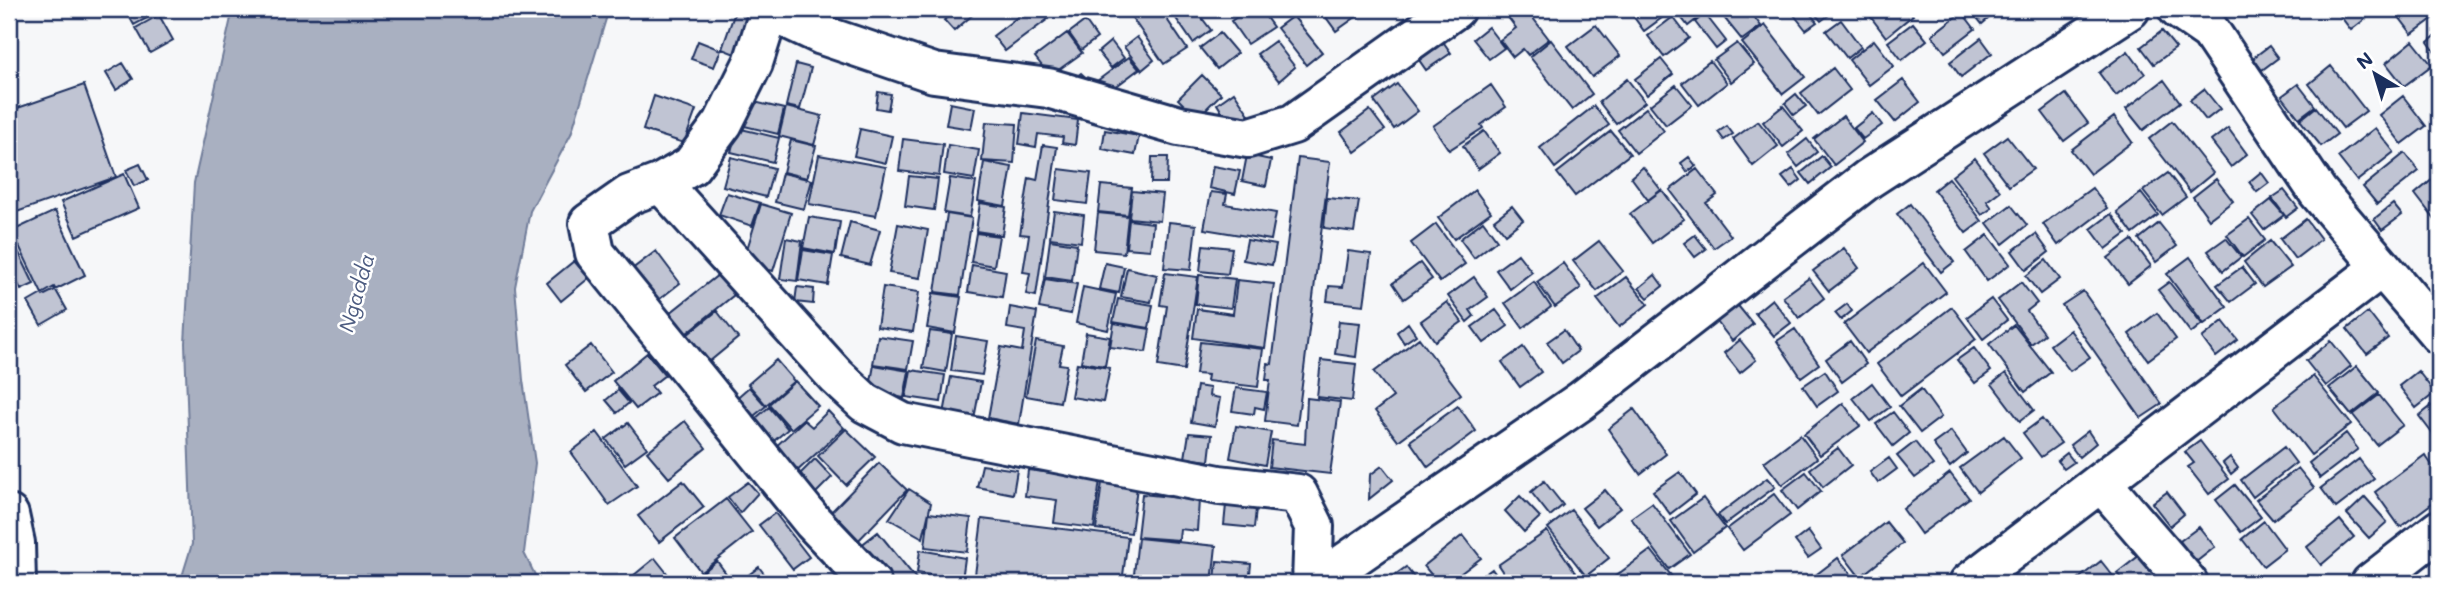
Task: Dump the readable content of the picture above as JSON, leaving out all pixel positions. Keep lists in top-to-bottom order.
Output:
{
  "water": ["Ngadda"],
  "north": "top left"
}
